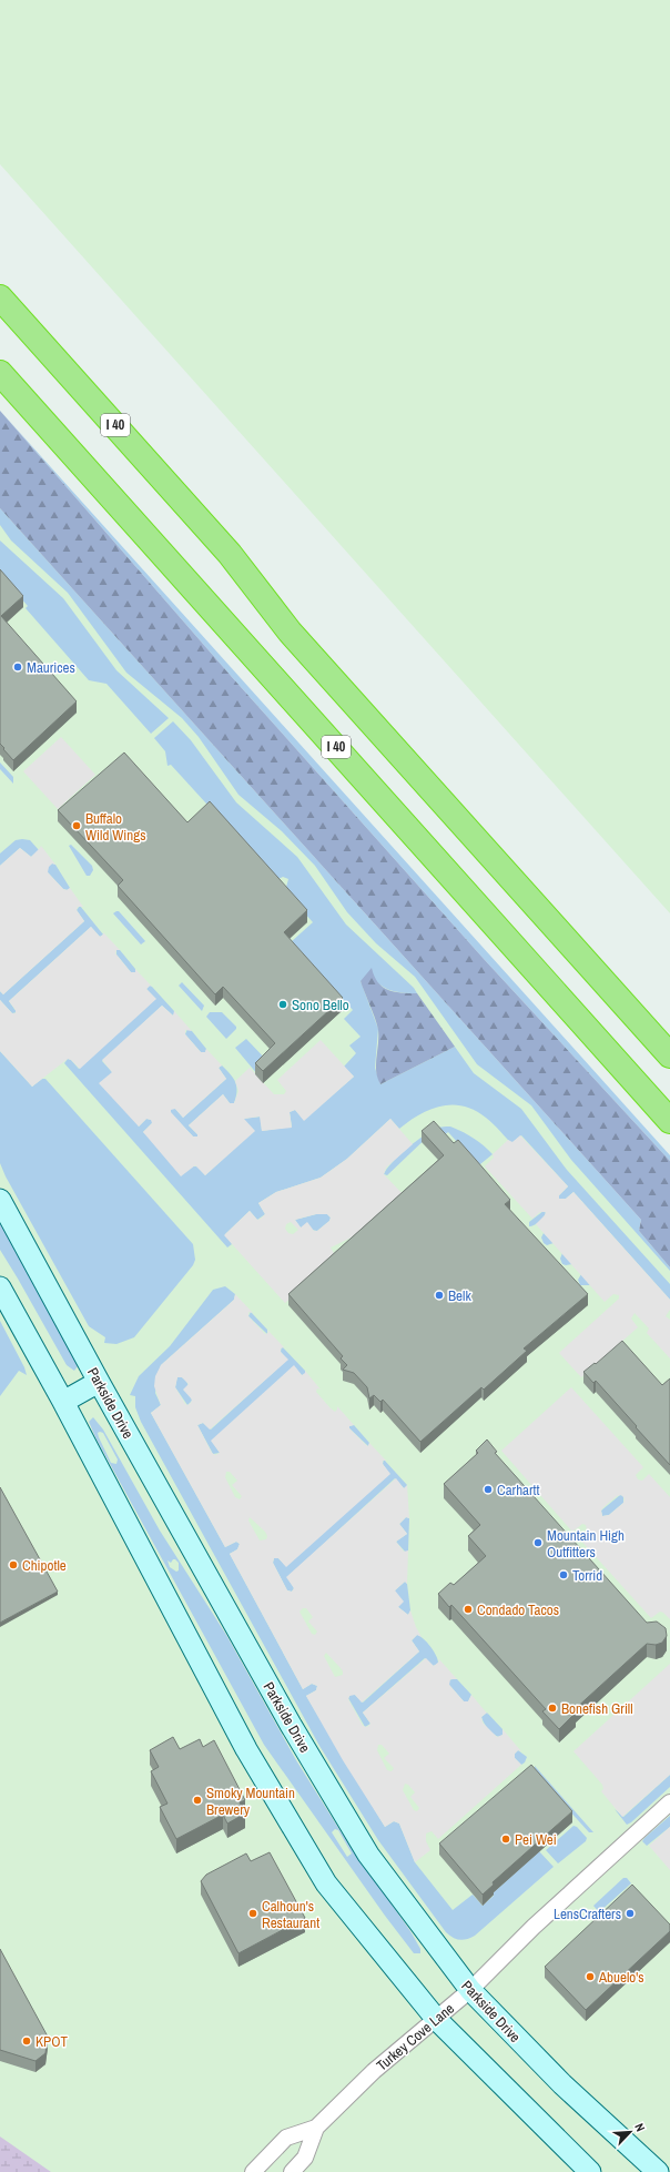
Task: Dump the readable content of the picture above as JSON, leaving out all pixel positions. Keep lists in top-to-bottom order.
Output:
{
  "streets": {
    "highway": ["I 40"],
    "street": ["Parkside Drive", "Turkey Cove Lane"]
  },
  "crossings": [
    ["Parkside Drive", "Turkey Cove Lane"]
  ],
  "places": [
    "Maurices",
    "Buffalo Wild Wings",
    "Sono Bello",
    "Belk",
    "Carhartt",
    "Mountain High Outfitters",
    "Chipotle",
    "Torrid",
    "Condado Tacos",
    "Bonefish Grill",
    "Smoky Mountain Brewery",
    "Pei Wei",
    "Calhoun's Restaurant",
    "LensCrafters",
    "Abuelo's",
    "KPOT"
  ],
  "north": "top right"
}
